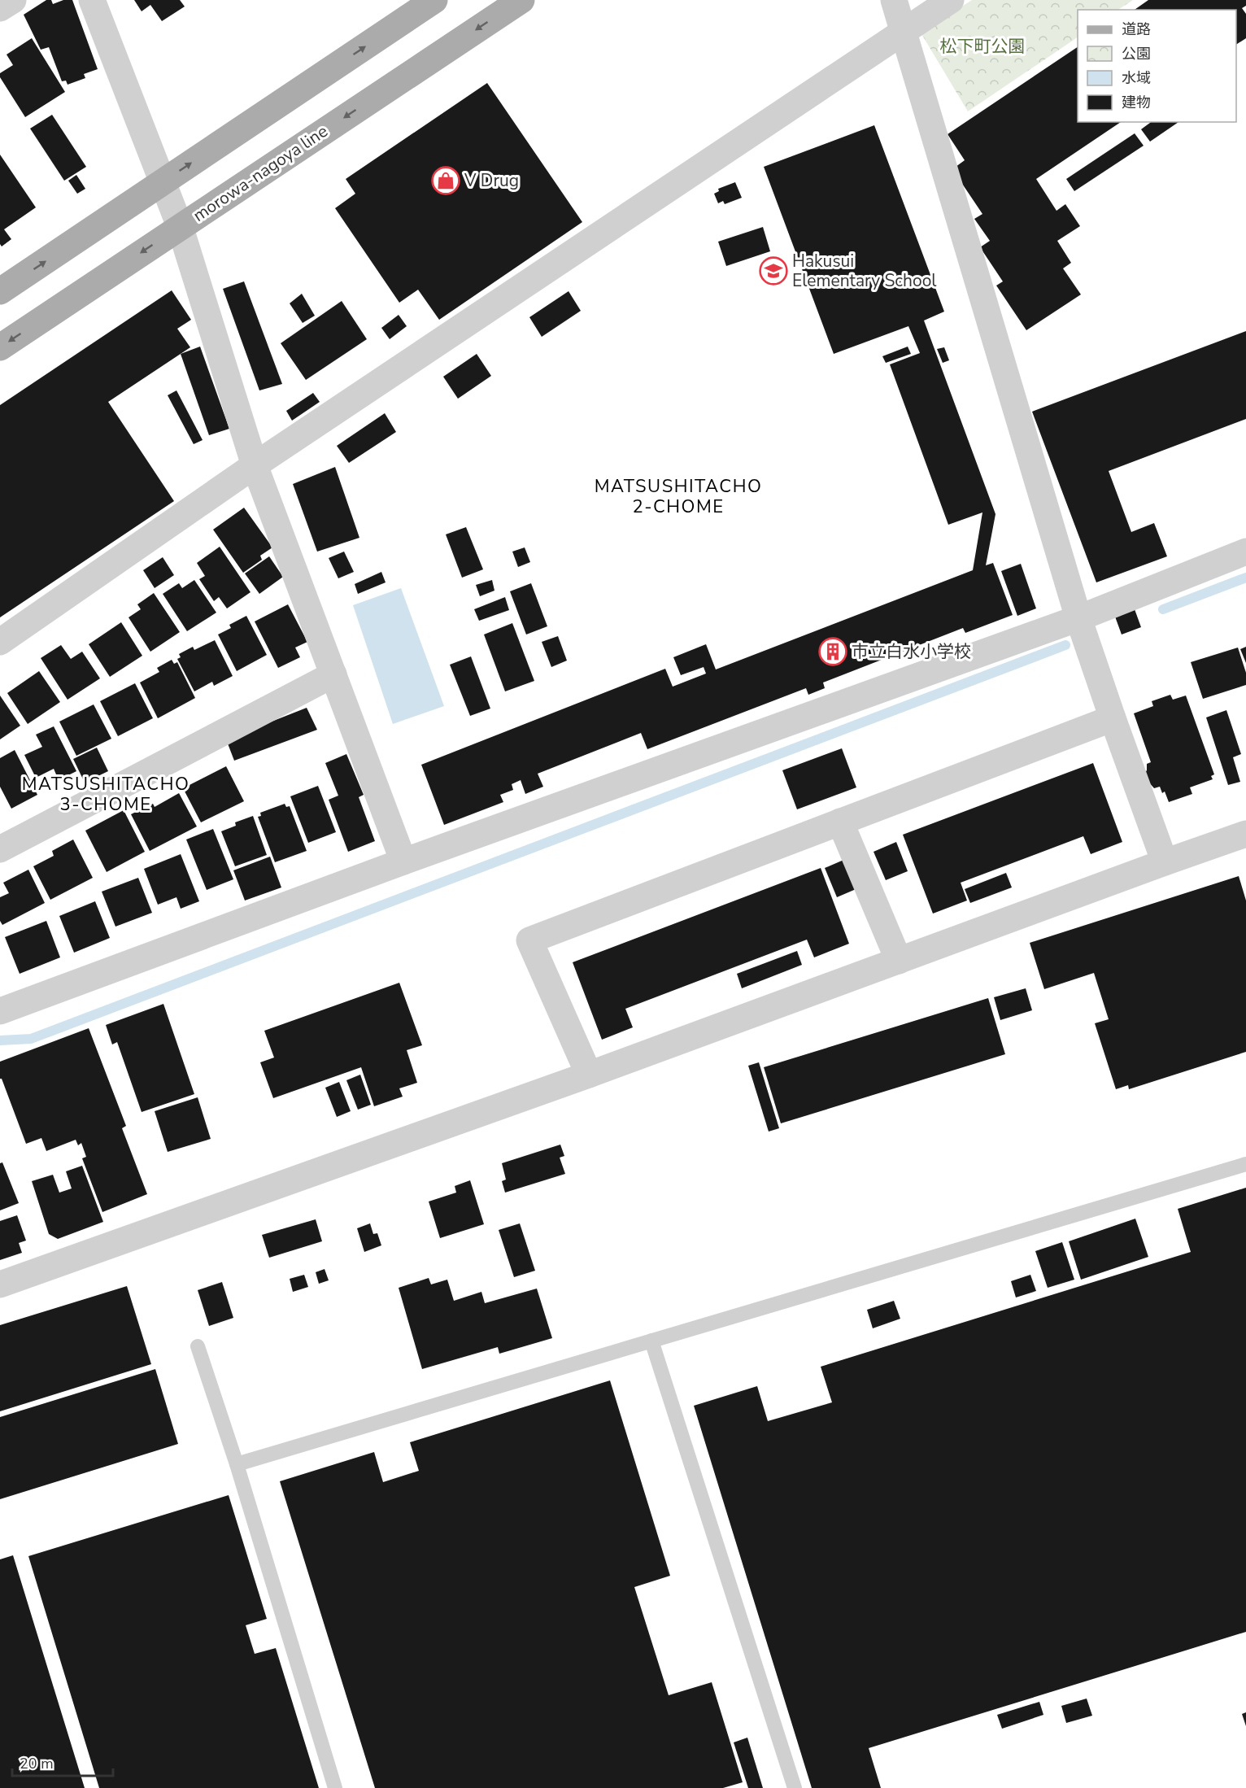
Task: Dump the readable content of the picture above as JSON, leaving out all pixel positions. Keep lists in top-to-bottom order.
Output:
{
  "streets": {
    "main road": ["morowa-nagoya line"]
  },
  "districts": ["MATSUSHITACHO 2-CHOME", "MATSUSHITACHO 3-CHOME"],
  "parks": ["松下町公園"],
  "places": {
    "shop": ["V Drug"],
    "school or university": ["Hakusui Elementary School"],
    "building": ["市立白水小学校"]
  },
  "legend": [
    "道路",
    "公園",
    "水域",
    "建物"
  ],
  "scale_bar": "20 m"
}
